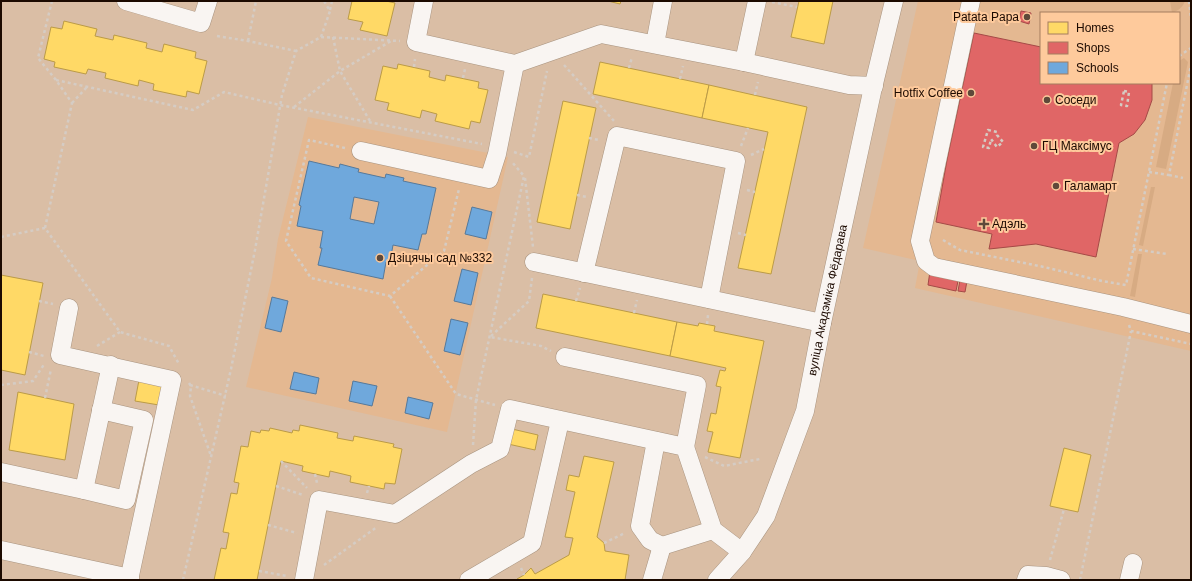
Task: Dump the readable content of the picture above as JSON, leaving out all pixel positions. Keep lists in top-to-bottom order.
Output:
{
  "streets": {
    "street": ["вуліца Акадэміка Фёдарава"]
  },
  "places": {
    "other": [
      "Patata Papa",
      "Hotfix Coffee",
      "Соседи",
      "ГЦ Максімус",
      "Галамарт",
      "Дзіцячы сад №332"
    ],
    "health": ["Адэль"]
  },
  "legend": ["Homes", "Shops", "Schools"]
}
